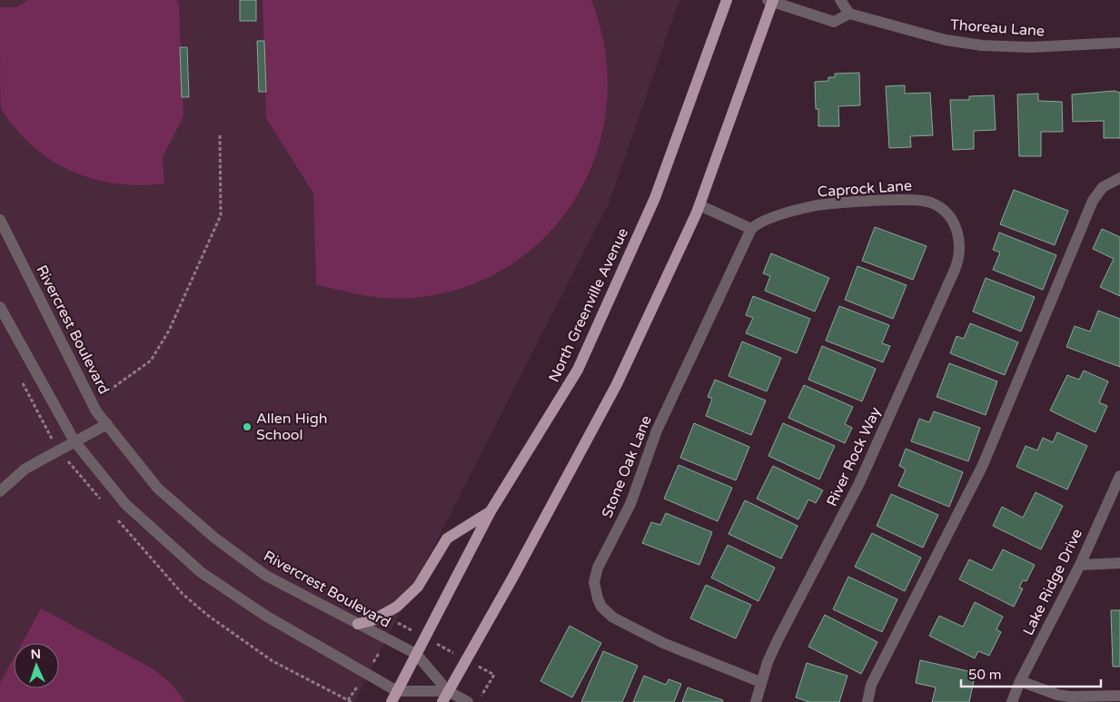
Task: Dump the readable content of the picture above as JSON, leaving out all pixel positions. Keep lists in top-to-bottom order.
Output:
{
  "streets": {
    "main road": ["North Greenville Avenue"],
    "street": [
      "Thoreau Lane",
      "Caprock Lane",
      "Rivercrest Boulevard",
      "River Rock Way",
      "Stone Oak Lane",
      "Lake Ridge Drive"
    ]
  },
  "crossings": [
    ["Caprock Lane", "River Rock Way"],
    ["Caprock Lane", "Stone Oak Lane"],
    ["North Greenville Avenue", "Rivercrest Boulevard"],
    ["River Rock Way", "Stone Oak Lane"]
  ],
  "places": ["Allen High School"],
  "scale_bar": "50 m",
  "north": "top"
}
